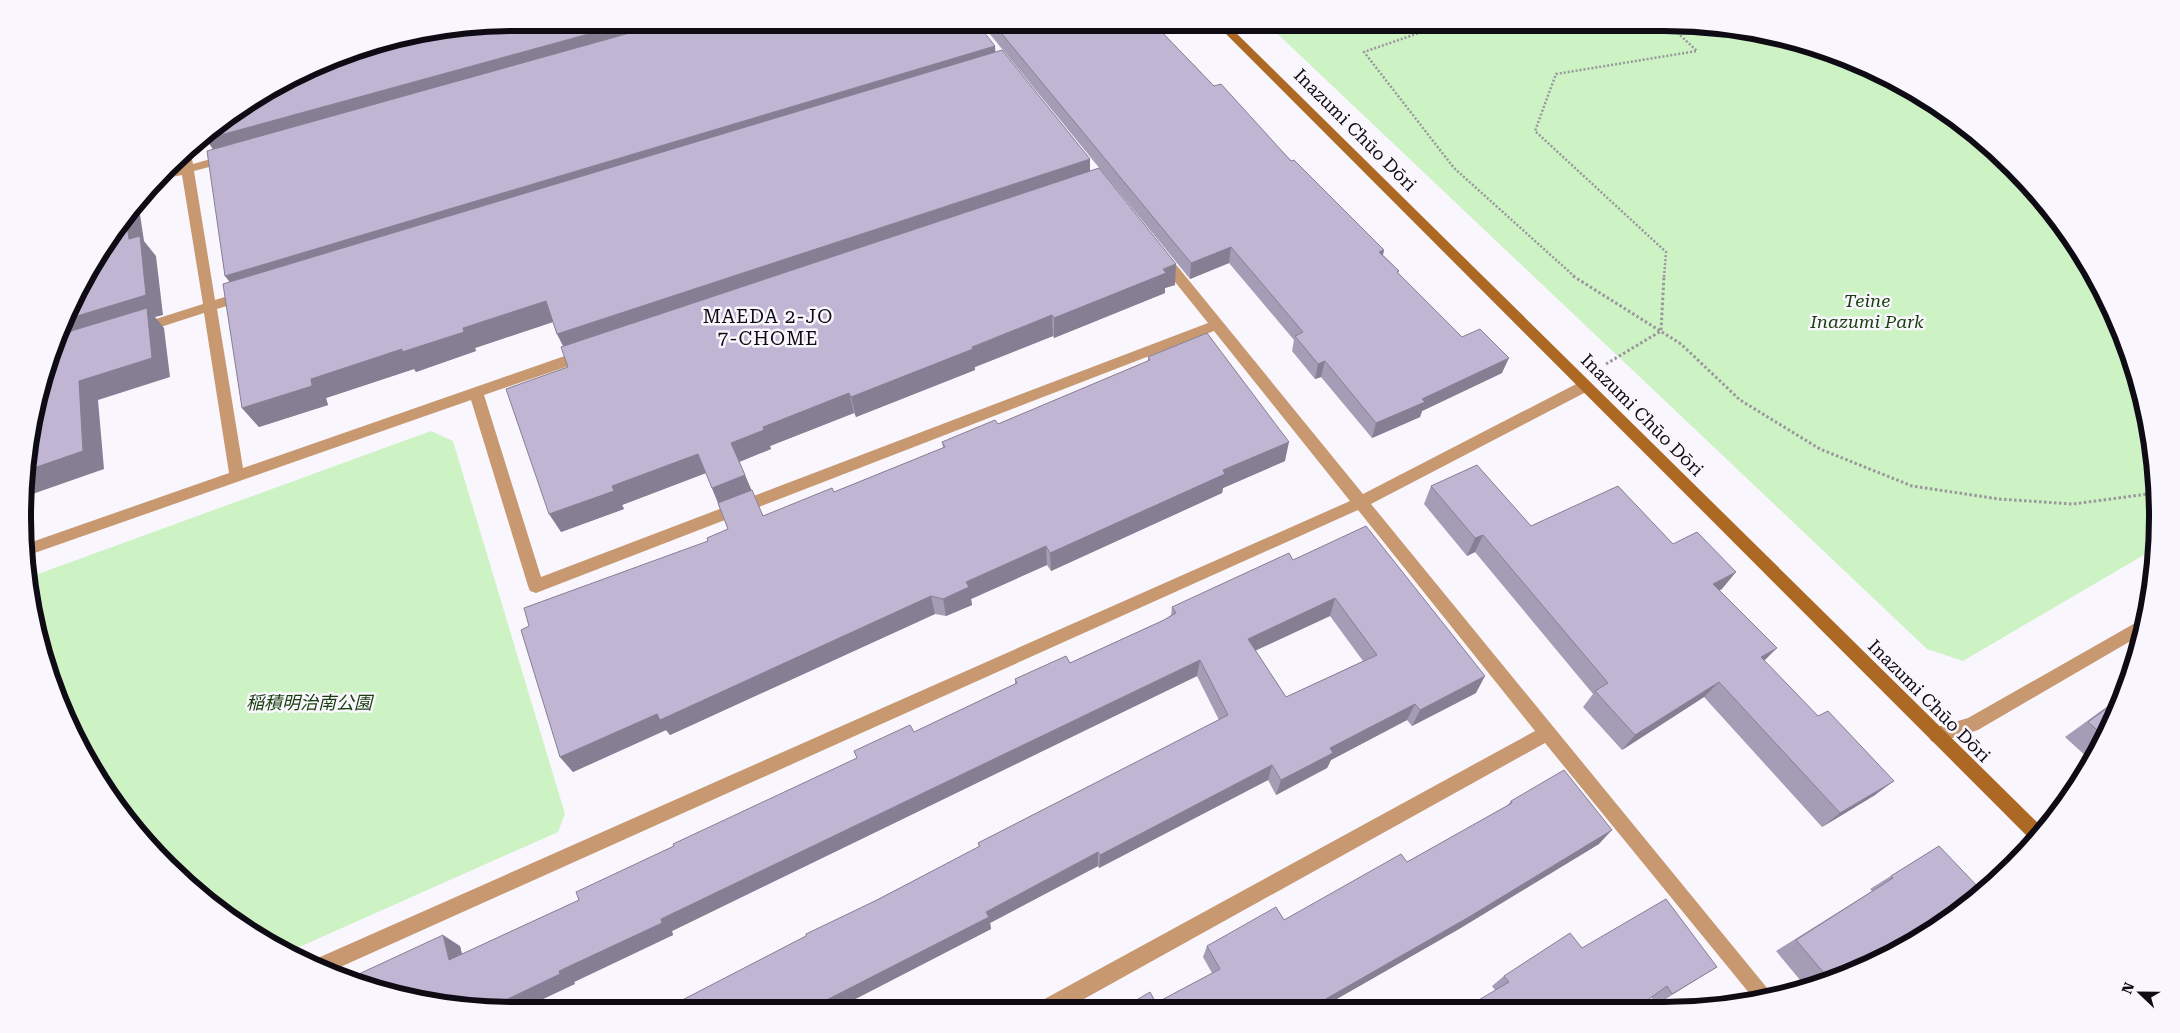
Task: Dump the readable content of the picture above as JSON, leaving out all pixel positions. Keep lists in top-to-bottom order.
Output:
{
  "streets": {
    "street": ["Inazumi Chūo Dōri"]
  },
  "districts": ["MAEDA 2-JO 7-CHOME"],
  "parks": ["Teine Inazumi Park", "稲積明治南公園"],
  "north": "left"
}
